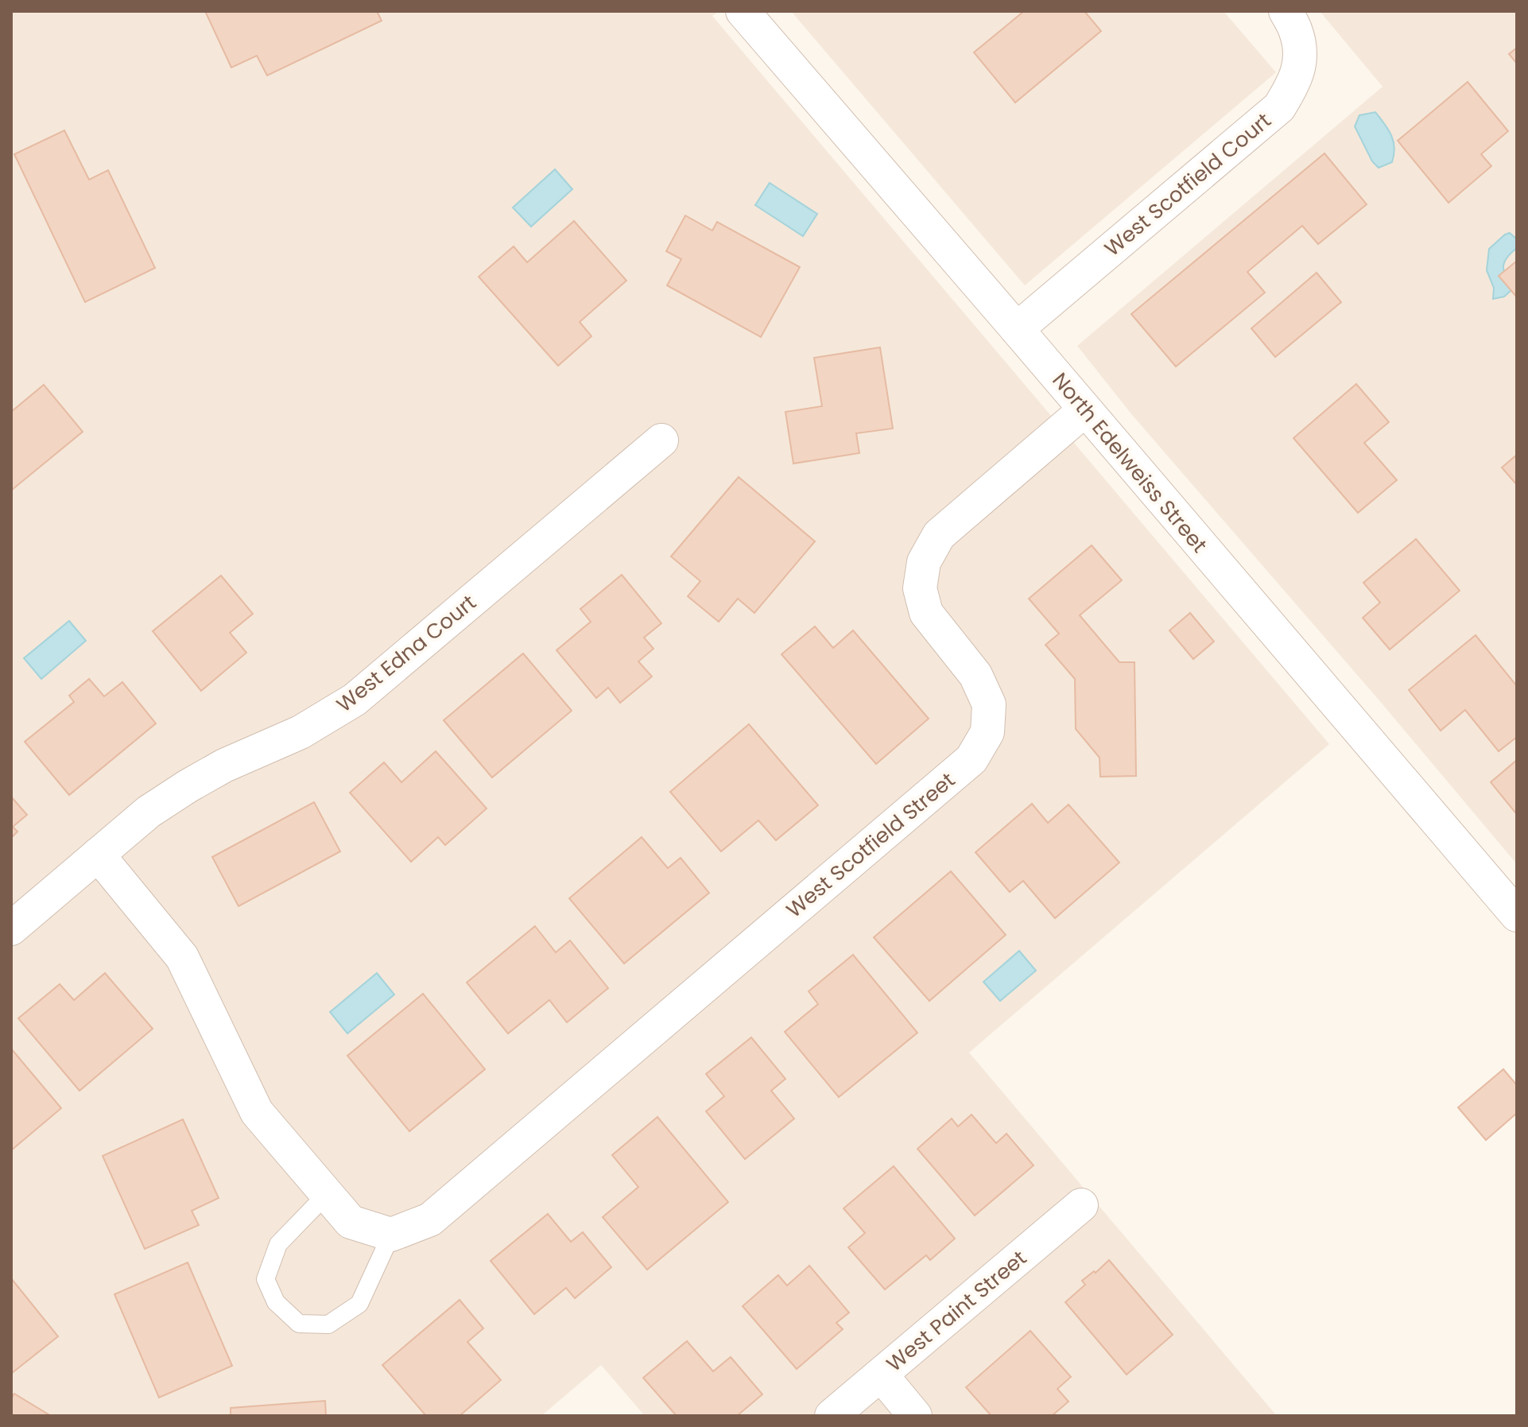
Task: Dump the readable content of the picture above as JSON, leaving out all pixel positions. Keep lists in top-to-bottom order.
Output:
{
  "streets": {
    "street": [
      "West Scotfield Court",
      "North Edelweiss Street",
      "West Edna Court",
      "West Scotfield Street",
      "West Paint Street"
    ]
  },
  "crossings": [
    ["West Scotfield Court", "North Edelweiss Street"],
    ["North Edelweiss Street", "West Scotfield Street"]
  ]
}
